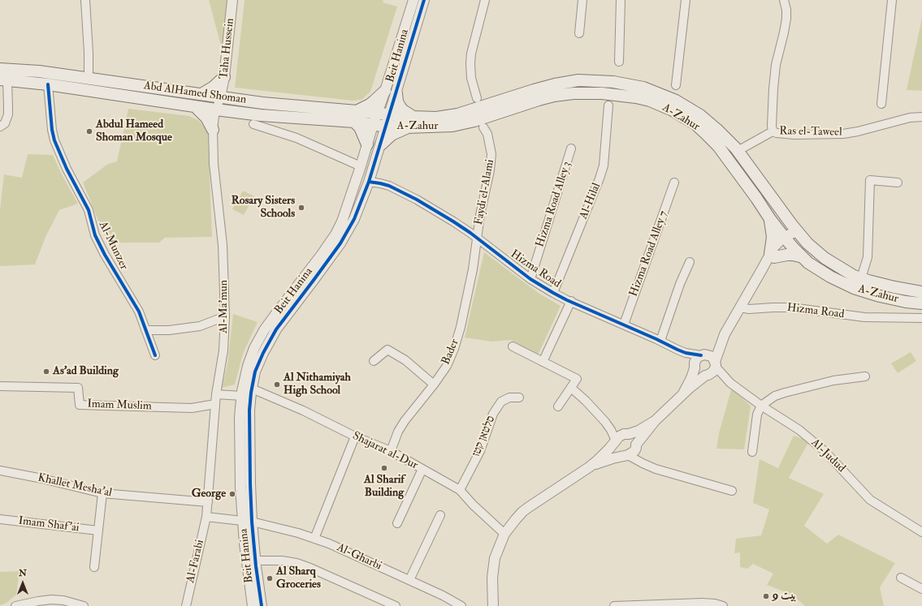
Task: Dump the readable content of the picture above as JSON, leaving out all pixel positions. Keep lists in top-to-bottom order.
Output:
{
  "streets": {
    "main road": ["Abd AlHamed Shoman", "A-Zahur"],
    "street": [
      "Taha Hussein",
      "Beit Hanina",
      "Ras el-Taweel",
      "Faydi el-Alami",
      "Al-Hilal",
      "Hizma Road Alley 3",
      "Al-Munzer",
      "Hizma Road Alley 7",
      "Hizma Road",
      "Al-Ma'mun",
      "Bader",
      "Imam Muslim",
      "סלטאן קטז",
      "Shajarat al-Dur",
      "Al-Judud",
      "Khallet Mesha'al",
      "Imam Shaf'ai",
      "Al-Gharbi",
      "Al-Farabi"
    ]
  },
  "crossings": [
    ["Taha Hussein", "Abd AlHamed Shoman"],
    ["Taha Hussein", "Al-Ma'mun"],
    ["Beit Hanina", "Abd AlHamed Shoman"],
    ["Beit Hanina", "A-Zahur"],
    ["Beit Hanina", "Hizma Road"],
    ["Beit Hanina", "Shajarat al-Dur"],
    ["Beit Hanina", "Al-Gharbi"],
    ["Abd AlHamed Shoman", "A-Zahur"],
    ["Abd AlHamed Shoman", "Al-Munzer"],
    ["Abd AlHamed Shoman", "Al-Ma'mun"],
    ["Faydi el-Alami", "Hizma Road"],
    ["Faydi el-Alami", "Bader"],
    ["Al-Hilal", "Hizma Road"],
    ["Hizma Road Alley 3", "Hizma Road"],
    ["Hizma Road Alley 7", "Hizma Road"],
    ["Hizma Road", "Bader"],
    ["Hizma Road", "Al-Judud"],
    ["Al-Ma'mun", "Imam Muslim"],
    ["Al-Ma'mun", "Khallet Mesha'al"],
    ["Al-Ma'mun", "Al-Gharbi"],
    ["Al-Ma'mun", "Al-Farabi"],
    ["Bader", "Shajarat al-Dur"],
    ["סלטאן קטז", "Shajarat al-Dur"],
    ["Al-Gharbi", "Al-Farabi"]
  ],
  "places": [
    "Abdul Hameed Shoman Mosque",
    "Rosary Sisters Schools",
    "As'ad Building",
    "Al Nithamiyah High School",
    "Al Sharif Building",
    "George",
    "Al Sharq Groceries",
    "بيت 9"
  ],
  "north": "top"
}
